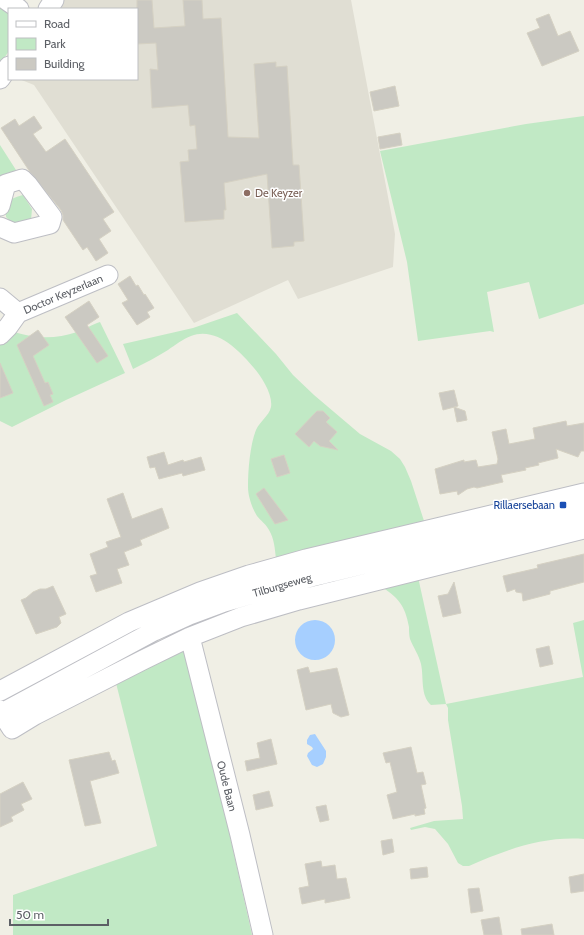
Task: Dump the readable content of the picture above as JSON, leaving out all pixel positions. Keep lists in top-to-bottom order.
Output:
{
  "streets": {
    "street": ["Doctor Keyzerlaan", "Tilburgseweg", "Oude Baan"]
  },
  "crossings": [
    ["Tilburgseweg", "Oude Baan"]
  ],
  "places": {
    "other": ["De Keyzer"],
    "transit": ["Rillaersebaan"]
  },
  "legend": ["Road", "Park", "Building"],
  "scale_bar": "50 m"
}
